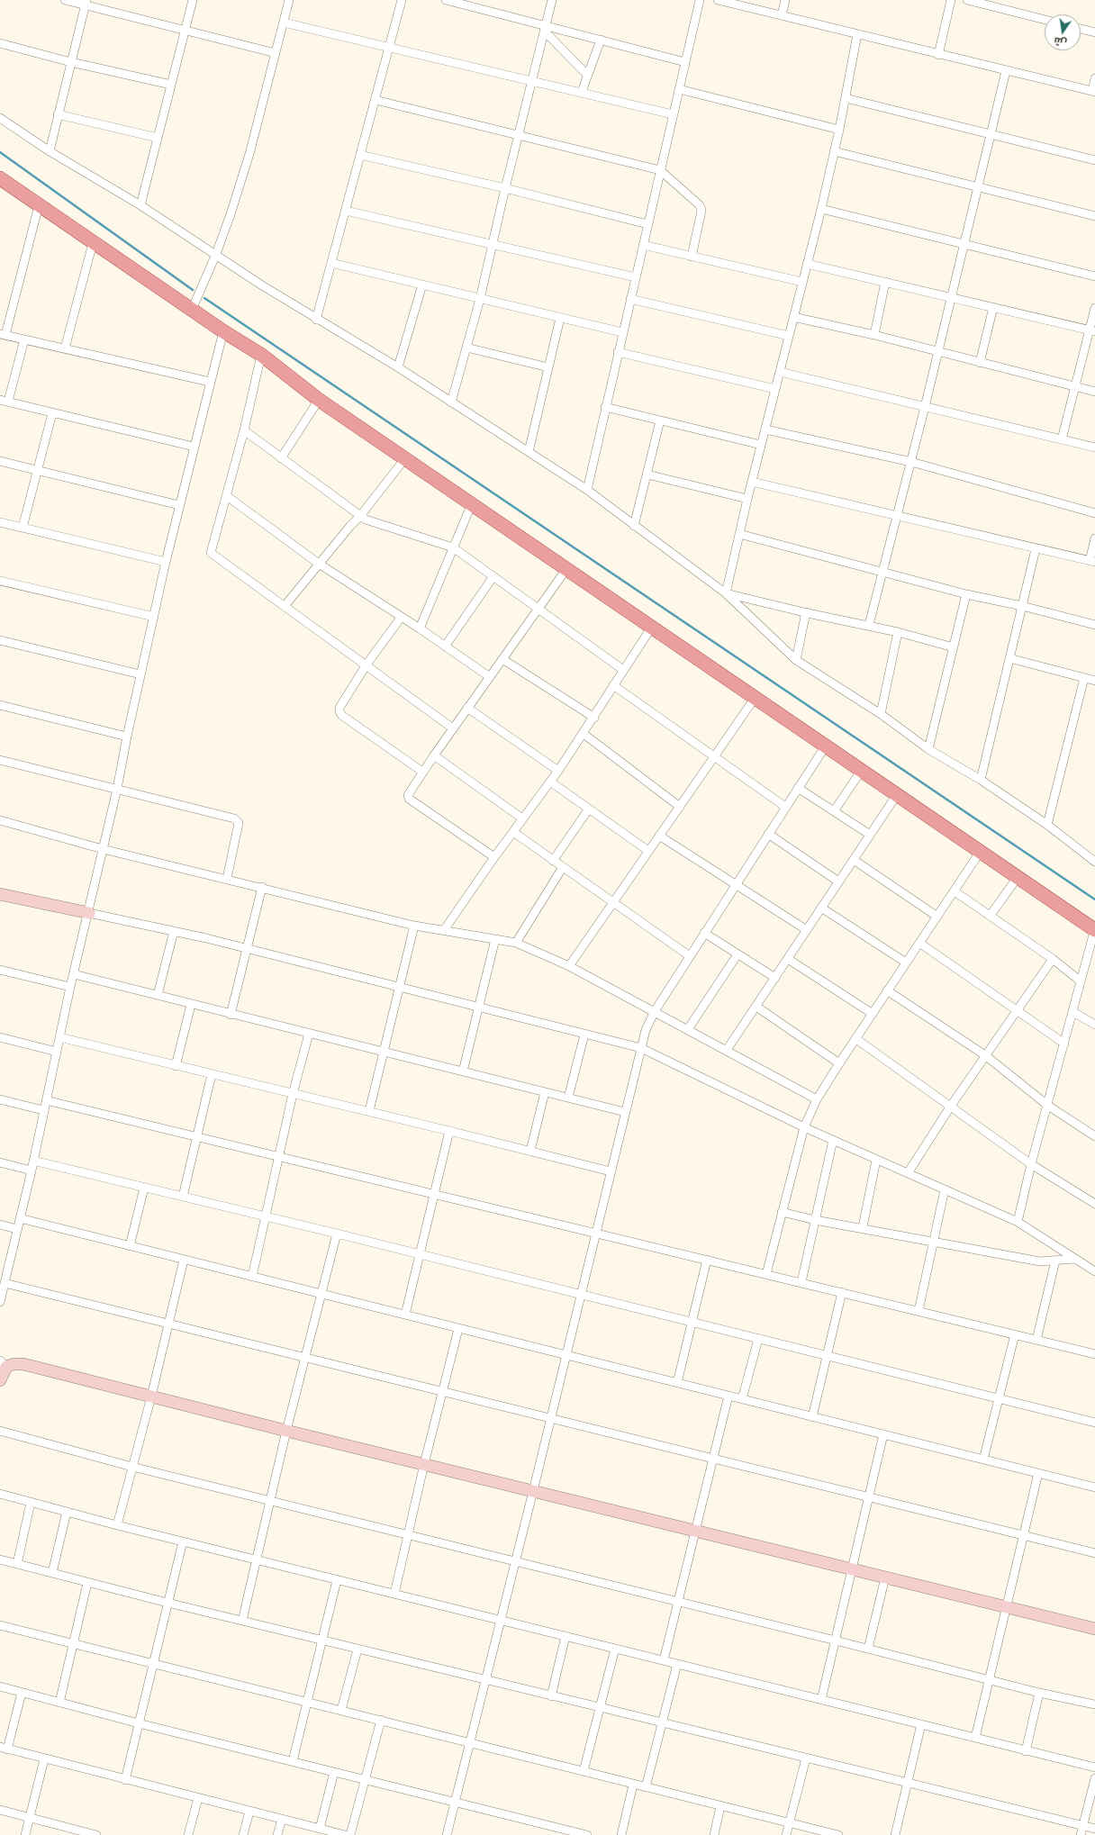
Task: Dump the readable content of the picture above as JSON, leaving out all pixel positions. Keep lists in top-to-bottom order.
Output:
{
  "north": "bottom"
}
